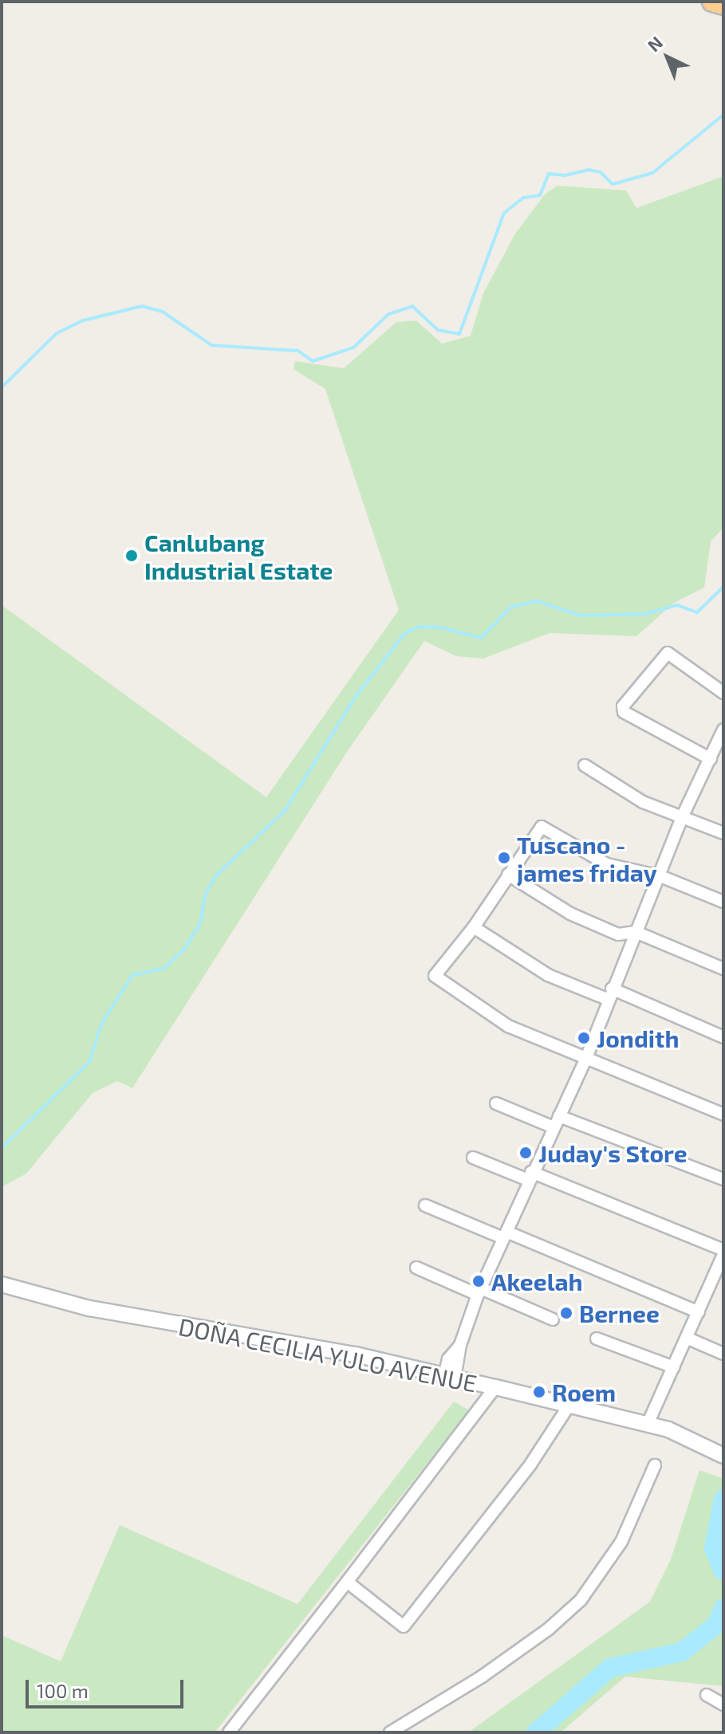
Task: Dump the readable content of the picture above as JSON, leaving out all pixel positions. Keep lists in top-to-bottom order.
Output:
{
  "streets": {
    "main road": ["DOÑA CECILIA YULO AVENUE"]
  },
  "places": [
    "Canlubang Industrial Estate",
    "Tuscano - james friday",
    "Jondith",
    "Juday's Store",
    "Akeelah",
    "Bernee",
    "Roem"
  ],
  "scale_bar": "100 m",
  "north": "top left"
}
